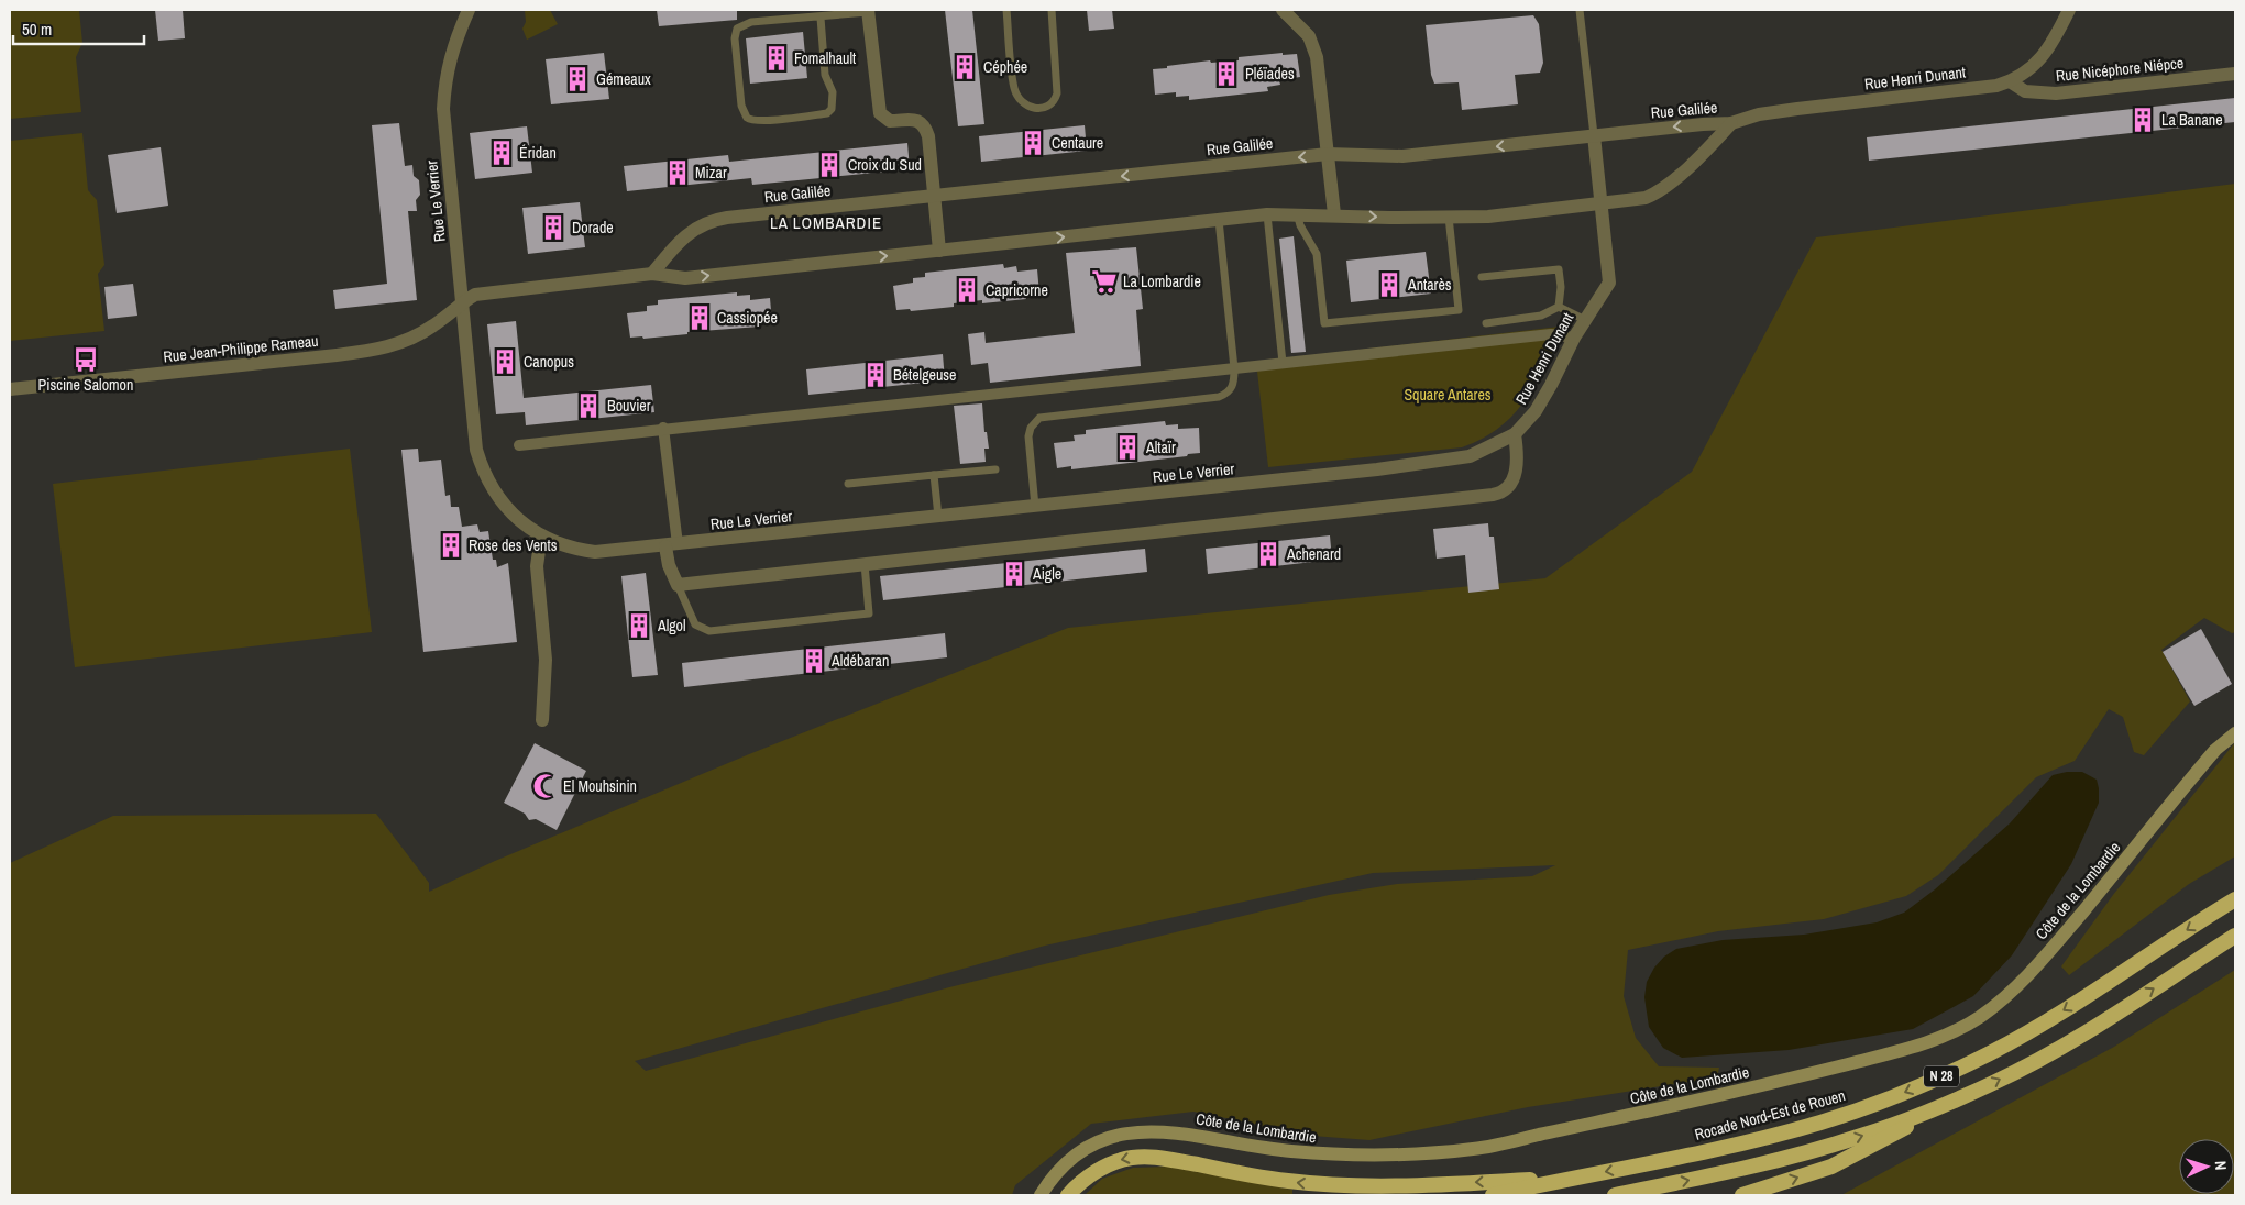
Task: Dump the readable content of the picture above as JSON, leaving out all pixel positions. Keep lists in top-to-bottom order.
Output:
{
  "streets": {
    "highway": ["N 28", "Rocade Nord-Est de Rouen"],
    "main road": ["Côte de la Lombardie"],
    "street": [
      "Rue Nicéphore Niépce",
      "Rue Henri Dunant",
      "Rue Galilée",
      "Rue Le Verrier",
      "Rue Jean-Philippe Rameau"
    ]
  },
  "crossings": [
    ["Rue Nicéphore Niépce", "Rue Henri Dunant"],
    ["Rue Henri Dunant", "Rue Galilée"],
    ["Rue Henri Dunant", "Rue Le Verrier"],
    ["Rue Galilée", "Rue Le Verrier"],
    ["Rue Galilée", "Rue Jean-Philippe Rameau"],
    ["Rue Le Verrier", "Rue Jean-Philippe Rameau"]
  ],
  "districts": ["LA LOMBARDIE"],
  "parks": ["Square Antares"],
  "places": {
    "building": [
      "Fomalhault",
      "Céphée",
      "Pléïades",
      "Gémeaux",
      "La Banane",
      "Centaure",
      "Éridan",
      "Croix du Sud",
      "Mizar",
      "Dorade",
      "Antarès",
      "Capricorne",
      "Cassiopée",
      "Canopus",
      "Bételgeuse",
      "Bouvier",
      "Altaïr",
      "Rose des Vents",
      "Achenard",
      "Aigle",
      "Algol",
      "Aldébaran"
    ],
    "supermarket": ["La Lombardie"],
    "bus stop": ["Piscine Salomon"],
    "mosque": ["El Mouhsinin"]
  },
  "scale_bar": "50 m",
  "north": "right"
}
